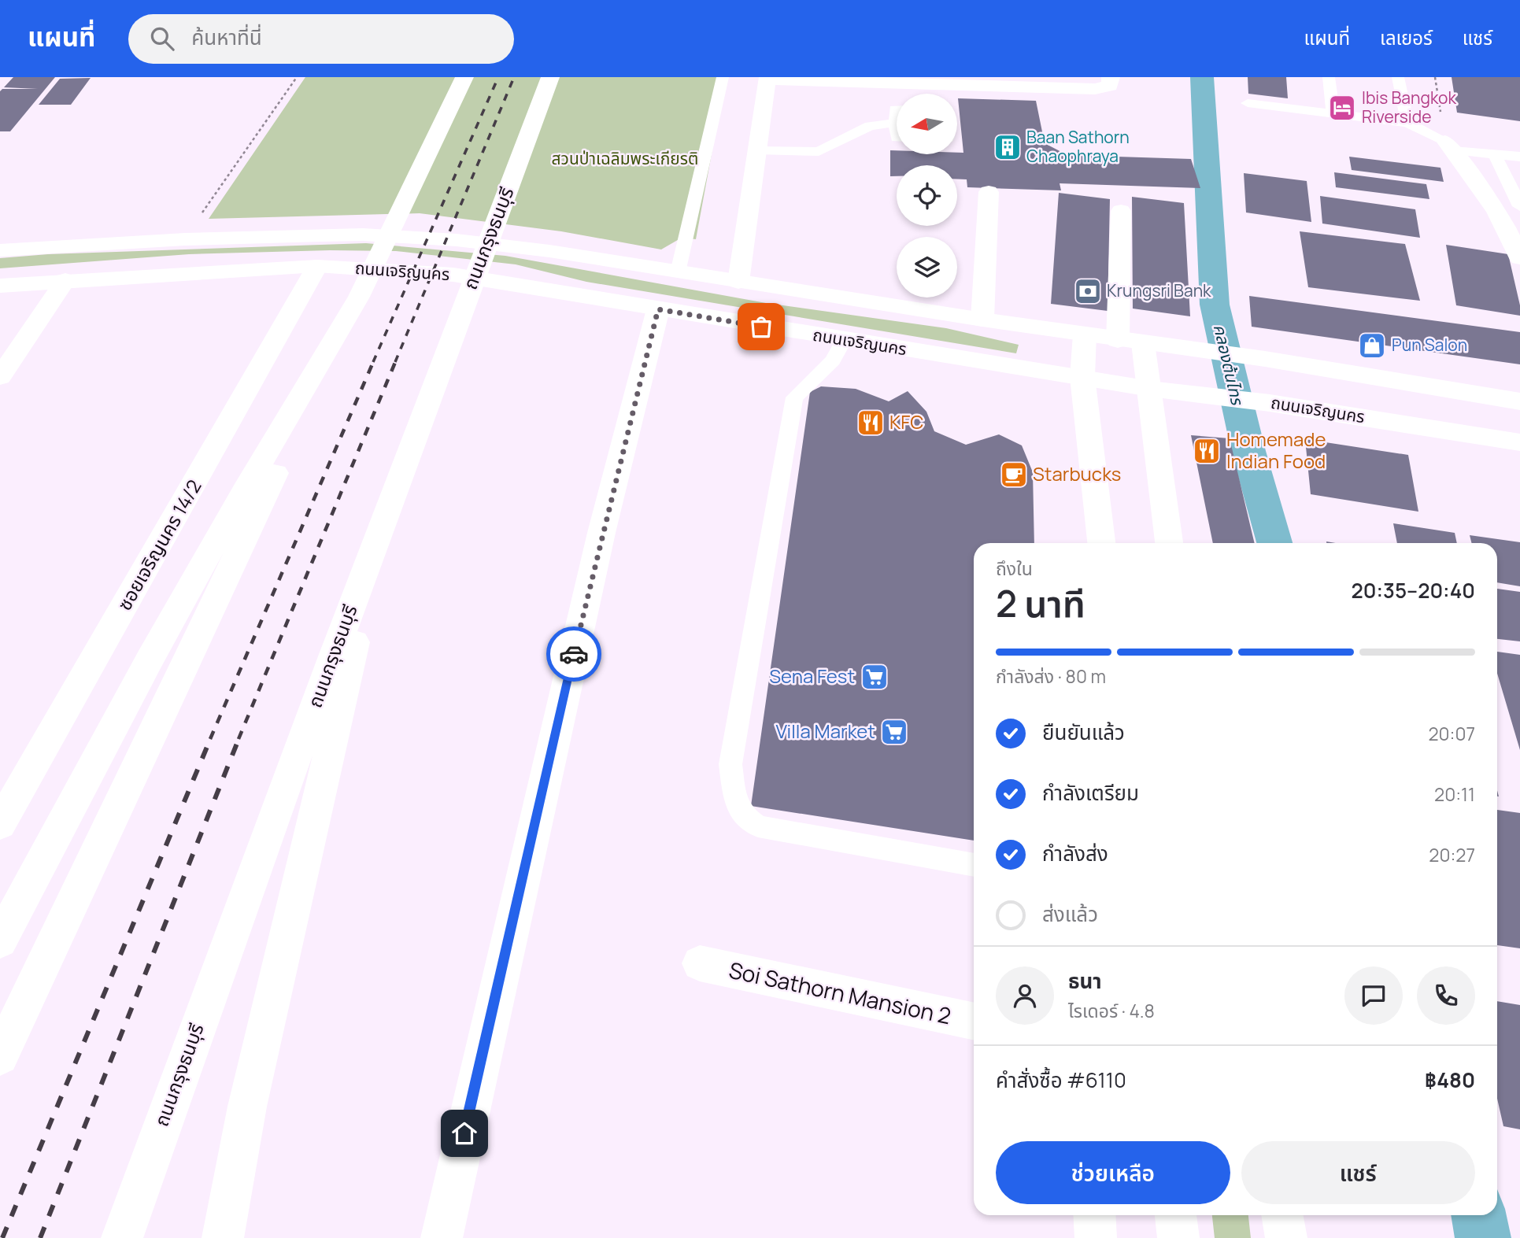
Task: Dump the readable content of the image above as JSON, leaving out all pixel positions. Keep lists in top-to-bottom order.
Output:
{
  "streets": {
    "main road": [
      "ถนนกรุงธนบุรี",
      "ถนนเจริญนคร",
      "ซอยเจริญนคร 14/2",
      "Soi Sathorn Mansion 2"
    ]
  },
  "crossings": [
    ["ถนนเจริญนคร", "ซอยเจริญนคร 14/2"]
  ],
  "water": ["คลองต้นไทร"],
  "parks": ["สวนป่าเฉลิมพระเกียรติ"],
  "places": {
    "hotel": ["Ibis Bangkok Riverside"],
    "building": ["Baan Sathorn Chaophraya"],
    "bank": ["Krungsri Bank"],
    "shop": ["Pun Salon"],
    "restaurant": ["KFC", "Homemade Indian Food"],
    "cafe": ["Starbucks"],
    "supermarket": ["Sena Fest", "Villa Market"]
  },
  "north": "left",
  "page": {
    "header": "แผนที่",
    "search": "ค้นหาที่นี่",
    "nav": ["แผนที่", "เลเยอร์", "แชร์"],
    "heading": ["2 นาที", "ถึงใน", "20:35–20:40"],
    "panel": [
      "ธนา",
      "ไรเดอร์ · 4.8",
      "คำสั่งซื้อ #6110",
      "฿480"
    ],
    "bar": "กำลังส่ง · 80 m",
    "list": [
      ["ยืนยันแล้ว", "20:07"],
      ["กำลังเตรียม", "20:11"],
      ["กำลังส่ง", "20:27"],
      "ส่งแล้ว"
    ],
    "buttons": ["ช่วยเหลือ", "แชร์"]
  }
}
